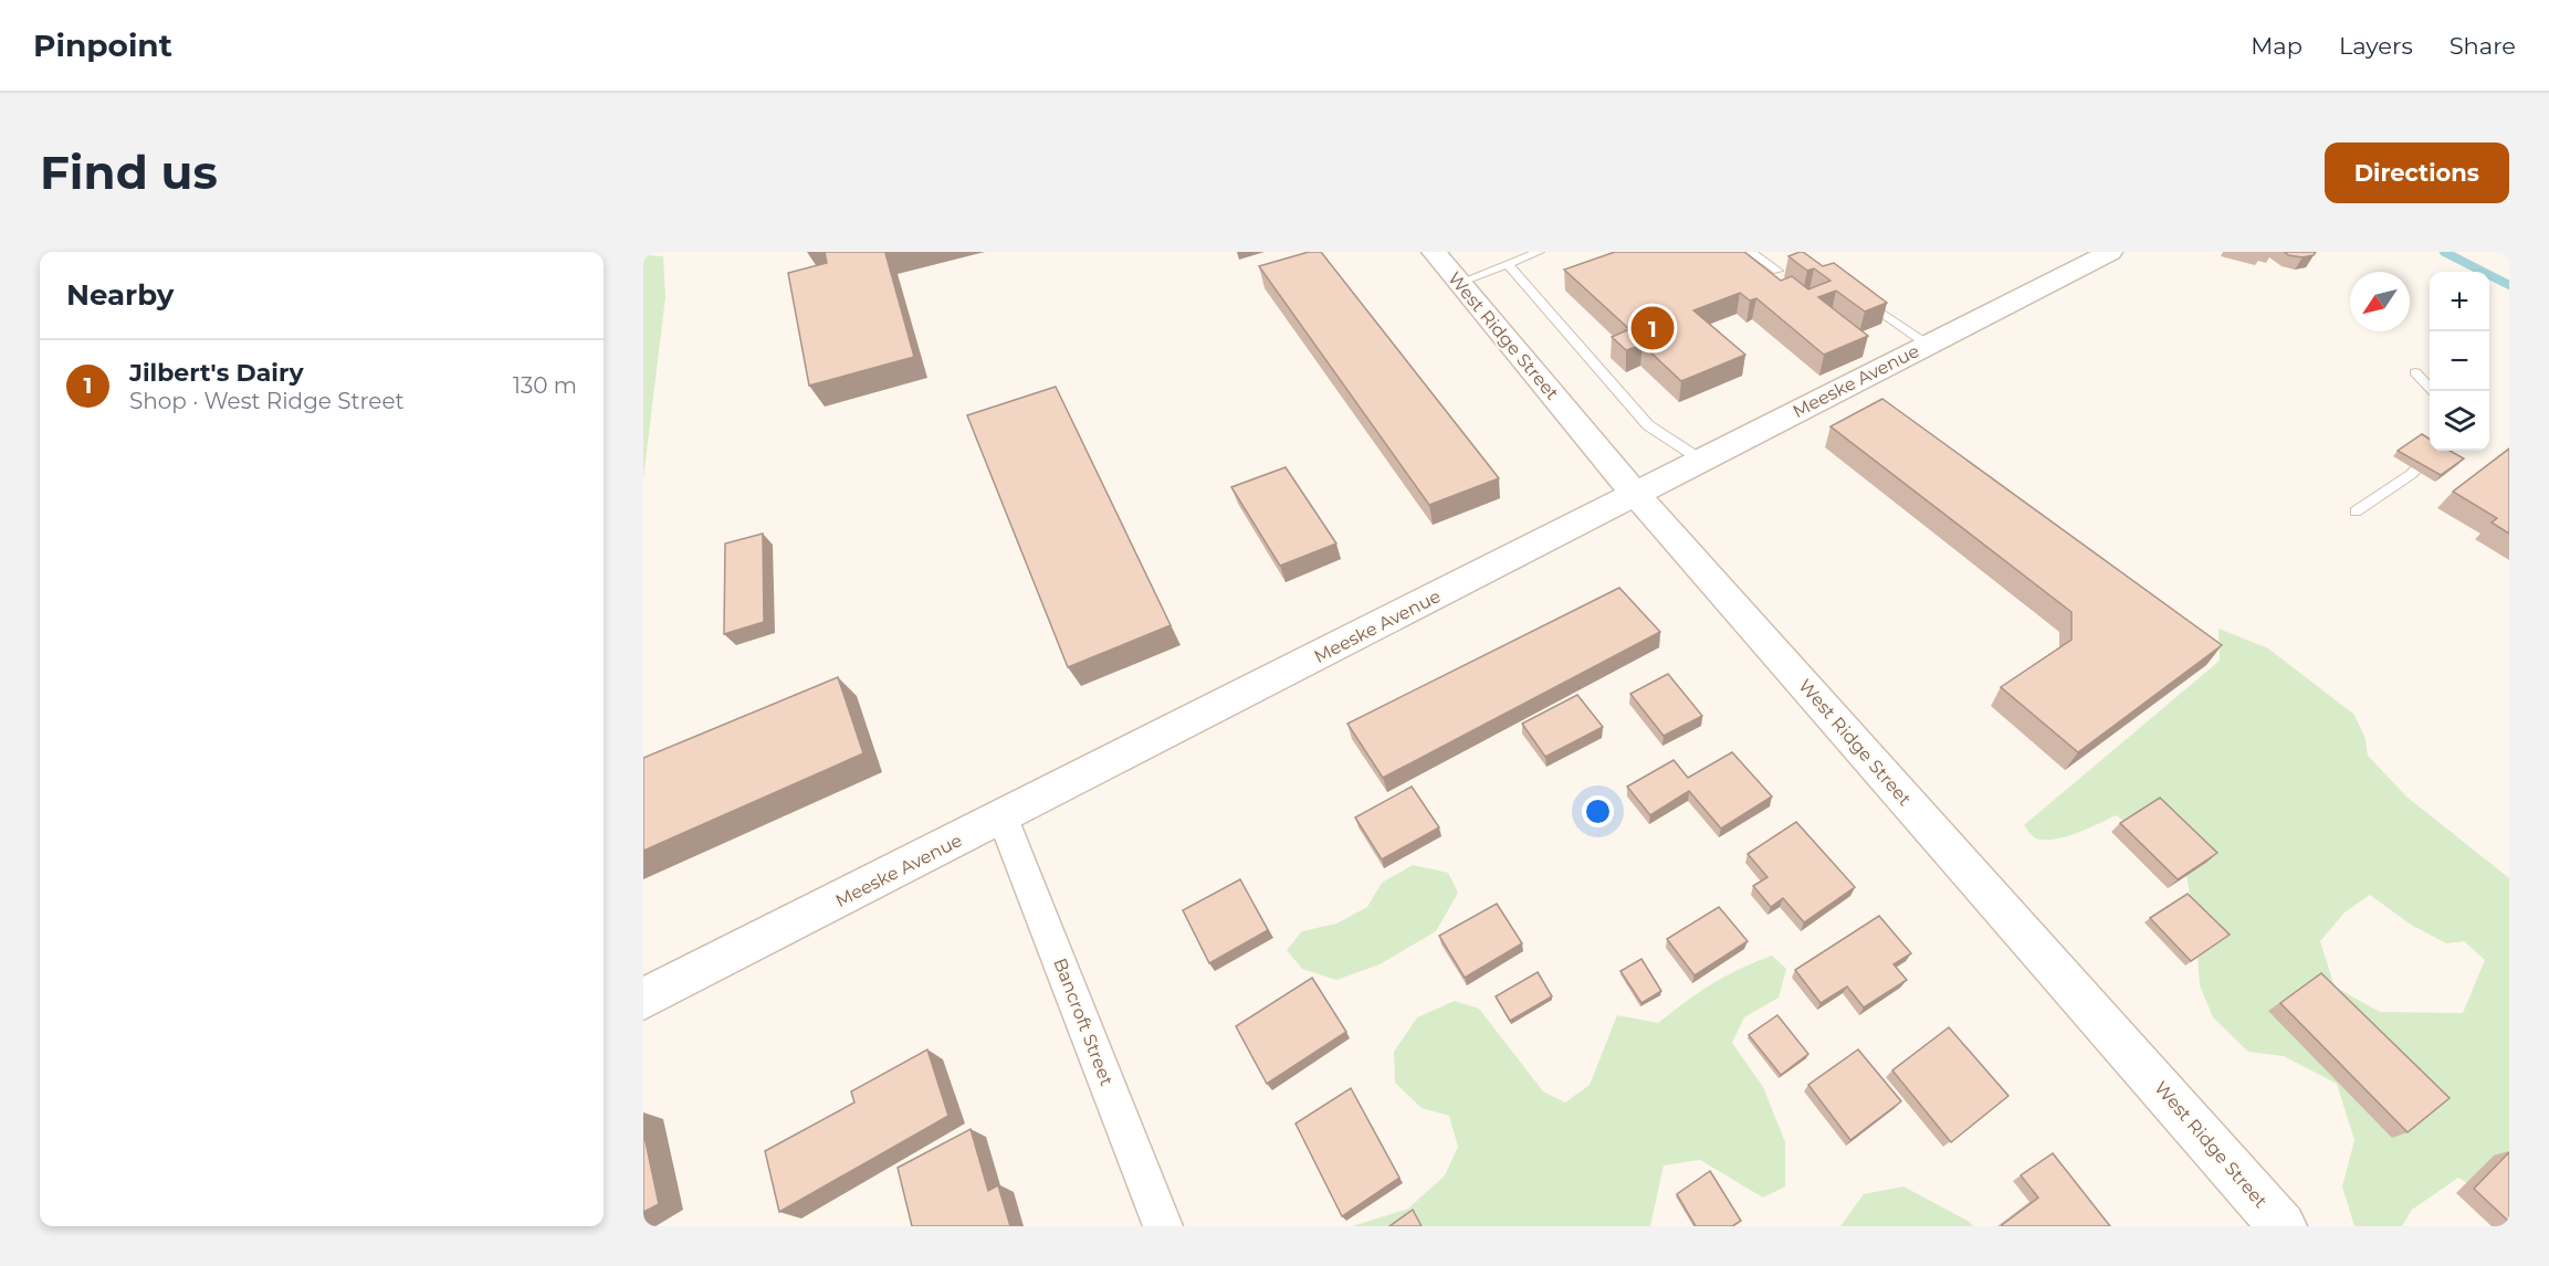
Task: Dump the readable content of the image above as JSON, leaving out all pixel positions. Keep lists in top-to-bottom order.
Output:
{
  "streets": {
    "street": ["West Ridge Street", "Meeske Avenue", "Bancroft Street"]
  },
  "crossings": [
    ["West Ridge Street", "Meeske Avenue"],
    ["Meeske Avenue", "Bancroft Street"]
  ],
  "north": "bottom left",
  "page": {
    "header": "Pinpoint",
    "nav": ["Map", "Layers", "Share"],
    "buttons": "Directions",
    "title": "Find us",
    "heading": "Nearby",
    "map_buttons": ["+", "−"],
    "pins": "1",
    "list": [
      {
        "mark": "1",
        "name": "Jilbert's Dairy",
        "note": "Shop · West Ridge Street",
        "value": "130 m"
      }
    ]
  }
}
